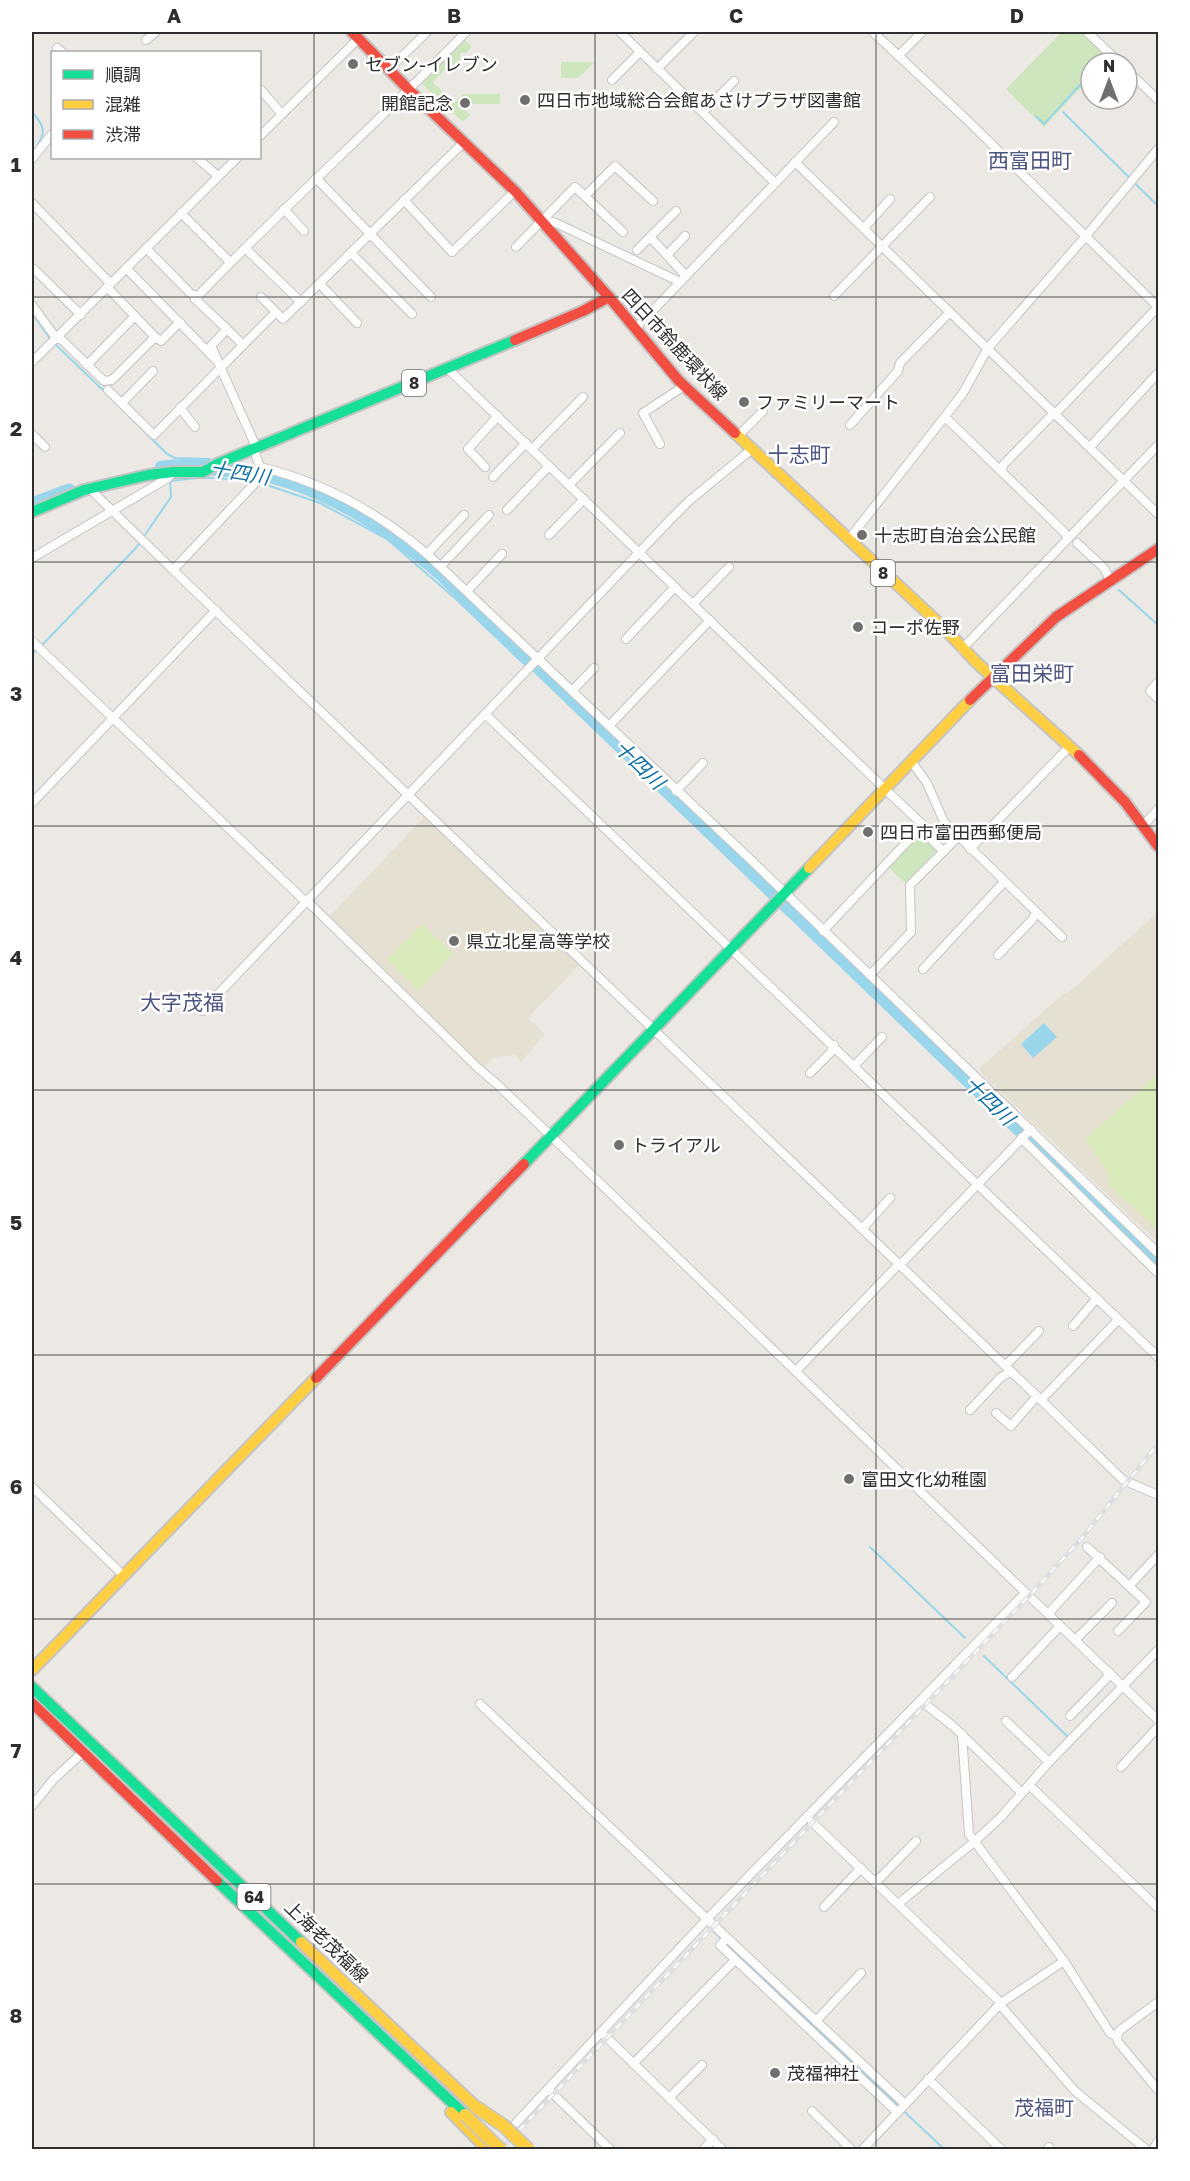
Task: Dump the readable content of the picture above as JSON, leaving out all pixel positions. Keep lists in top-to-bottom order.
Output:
{
  "streets": {
    "main road": [
      "四日市鈴鹿環状線",
      "8",
      "64",
      "上海老茂福線"
    ]
  },
  "districts": [
    "西富田町",
    "十志町",
    "富田栄町",
    "大字茂福",
    "茂福町"
  ],
  "water": ["十四川"],
  "places": [
    "セブン-イレブン",
    "四日市地域総合会館あさけプラザ図書館",
    "開館記念",
    "ファミリーマート",
    "十志町自治会公民館",
    "コーポ佐野",
    "四日市富田西郵便局",
    "県立北星高等学校",
    "トライアル",
    "富田文化幼稚園",
    "茂福神社"
  ],
  "legend": ["順調", "混雑", "渋滞"],
  "north": "top",
  "grid": {
    "columns": [
      "A",
      "B",
      "C",
      "D"
    ],
    "rows": [
      "1",
      "2",
      "3",
      "4",
      "5",
      "6",
      "7",
      "8"
    ]
  }
}
